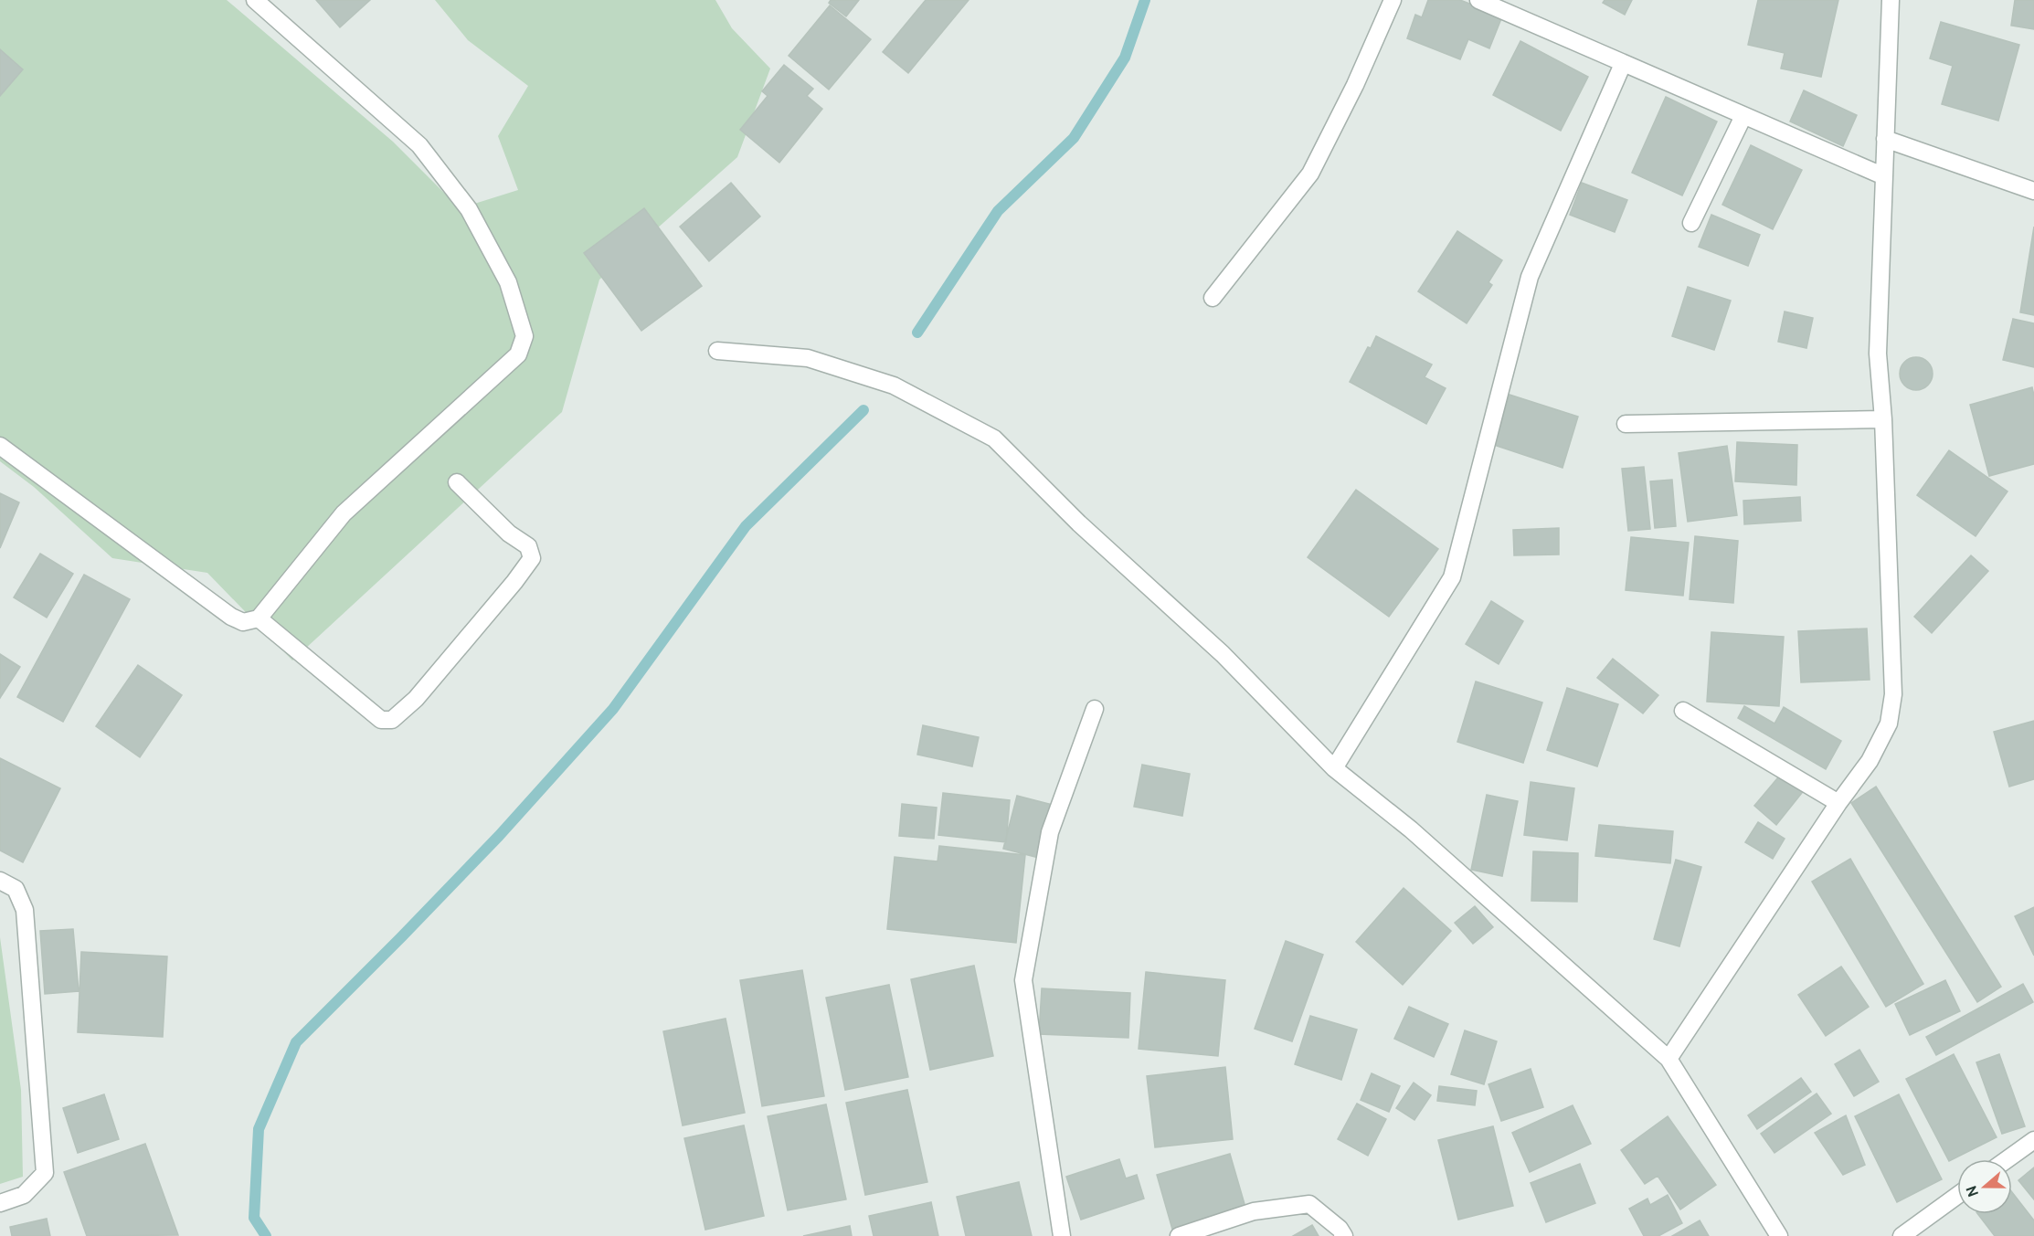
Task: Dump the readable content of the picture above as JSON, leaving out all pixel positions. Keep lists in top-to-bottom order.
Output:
{
  "north": "left"
}
